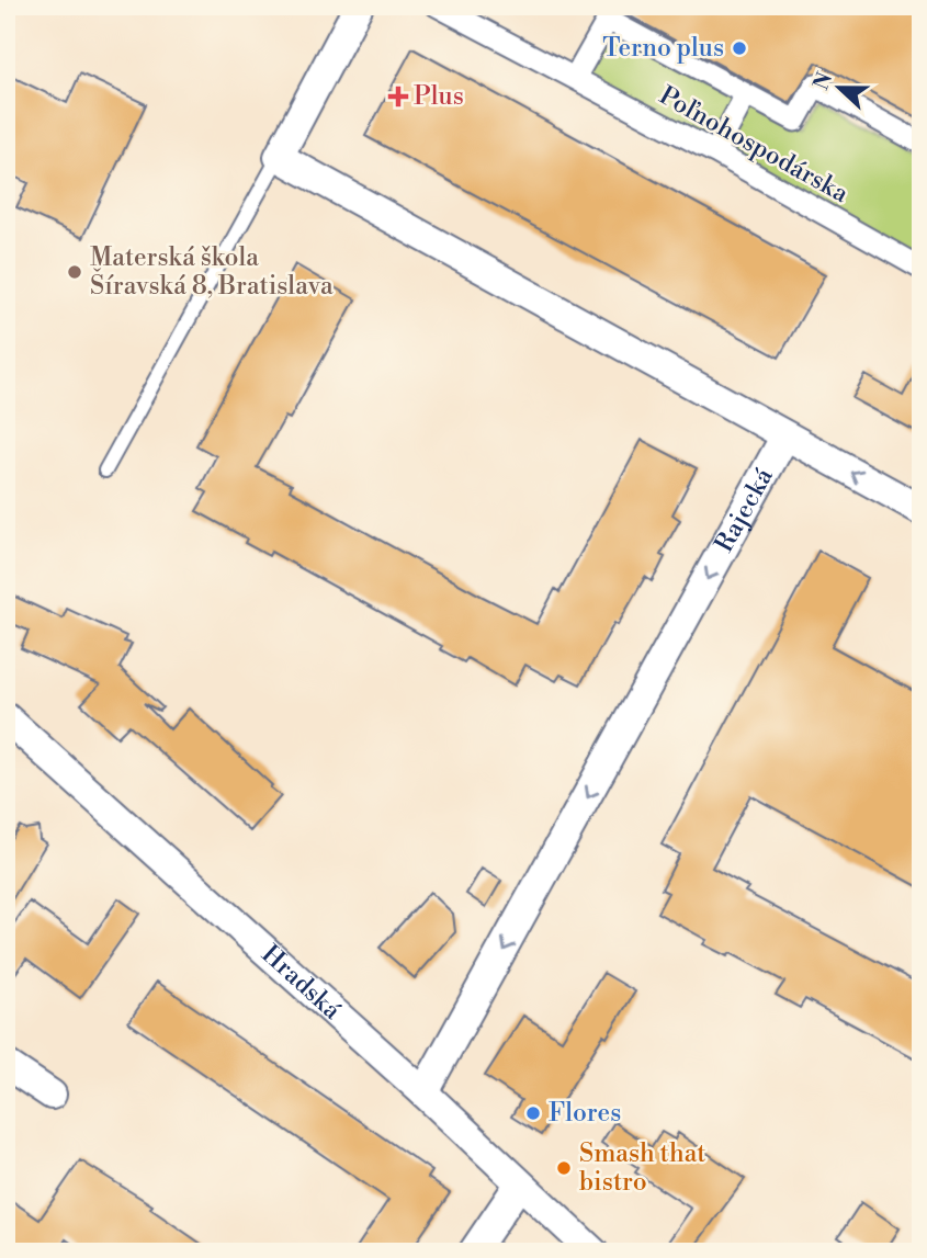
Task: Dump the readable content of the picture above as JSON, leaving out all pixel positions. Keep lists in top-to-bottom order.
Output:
{
  "streets": {
    "street": ["Poľnohospodárska", "Rajecká", "Hradská"]
  },
  "crossings": [
    ["Rajecká", "Hradská"]
  ],
  "one_way": ["Rajecká"],
  "places": {
    "other": [
      "Terno plus",
      "Materská škola Šíravská 8, Bratislava",
      "Flores",
      "Smash that bistro"
    ],
    "health": ["Plus"]
  },
  "north": "left"
}
